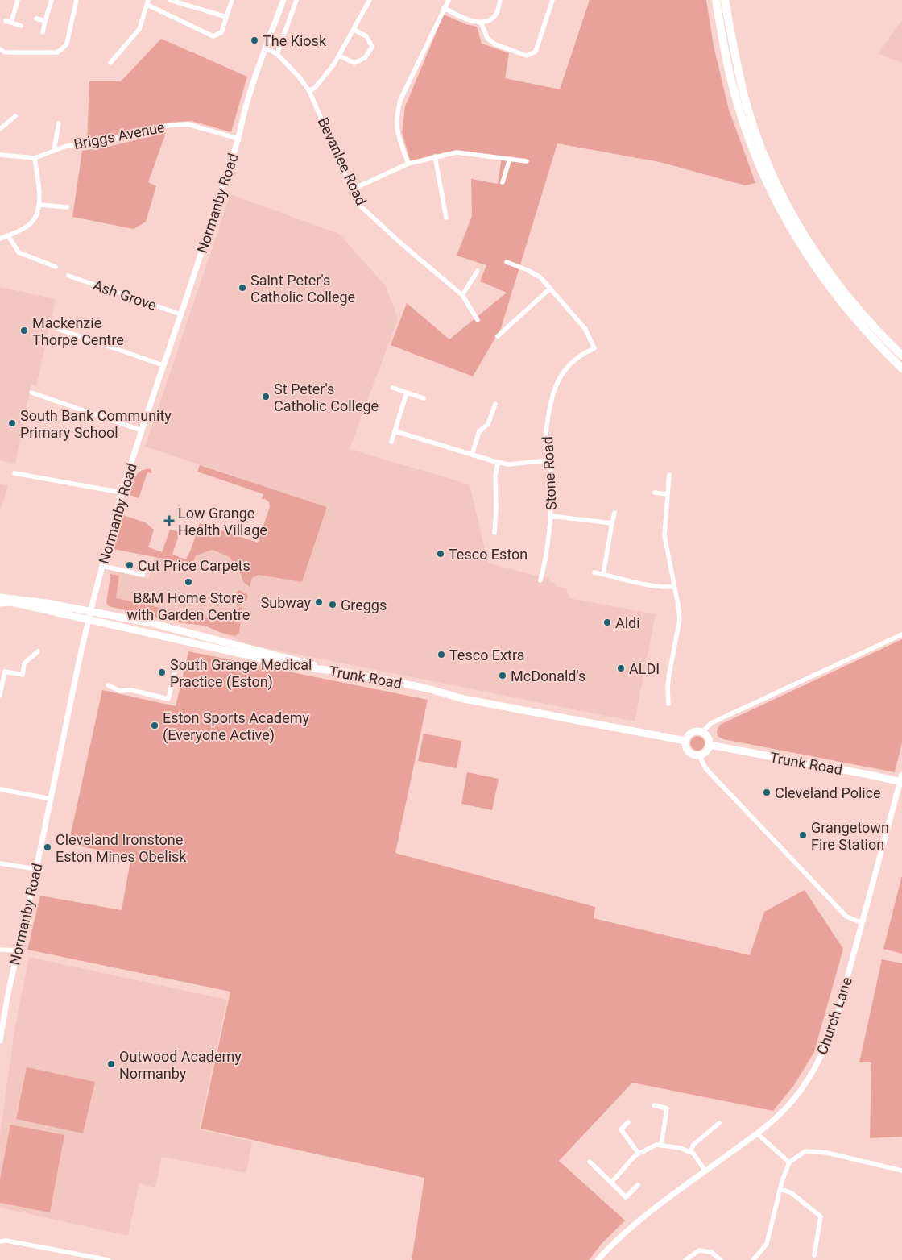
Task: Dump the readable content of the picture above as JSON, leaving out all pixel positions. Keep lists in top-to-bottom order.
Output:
{
  "streets": {
    "main road": ["Trunk Road"],
    "street": [
      "Briggs Avenue",
      "Bevanlee Road",
      "Normanby Road",
      "Ash Grove",
      "Stone Road",
      "Church Lane"
    ]
  },
  "crossings": [
    ["Briggs Avenue", "Normanby Road"],
    ["Bevanlee Road", "Normanby Road"],
    ["Normanby Road", "Ash Grove"],
    ["Normanby Road", "Trunk Road"]
  ],
  "places": {
    "other": [
      "The Kiosk",
      "Saint Peter's Catholic College",
      "Mackenzie Thorpe Centre",
      "St Peter's Catholic College",
      "South Bank Community Primary School",
      "Tesco Eston",
      "Cut Price Carpets",
      "B&M Home Store with Garden Centre",
      "Subway",
      "Greggs",
      "Aldi",
      "Tesco Extra",
      "ALDI",
      "South Grange Medical Practice (Eston)",
      "McDonald's",
      "Eston Sports Academy (Everyone Active)",
      "Cleveland Police",
      "Grangetown Fire Station",
      "Cleveland Ironstone Eston Mines Obelisk",
      "Outwood Academy Normanby"
    ],
    "health": ["Low Grange Health Village"]
  }
}
